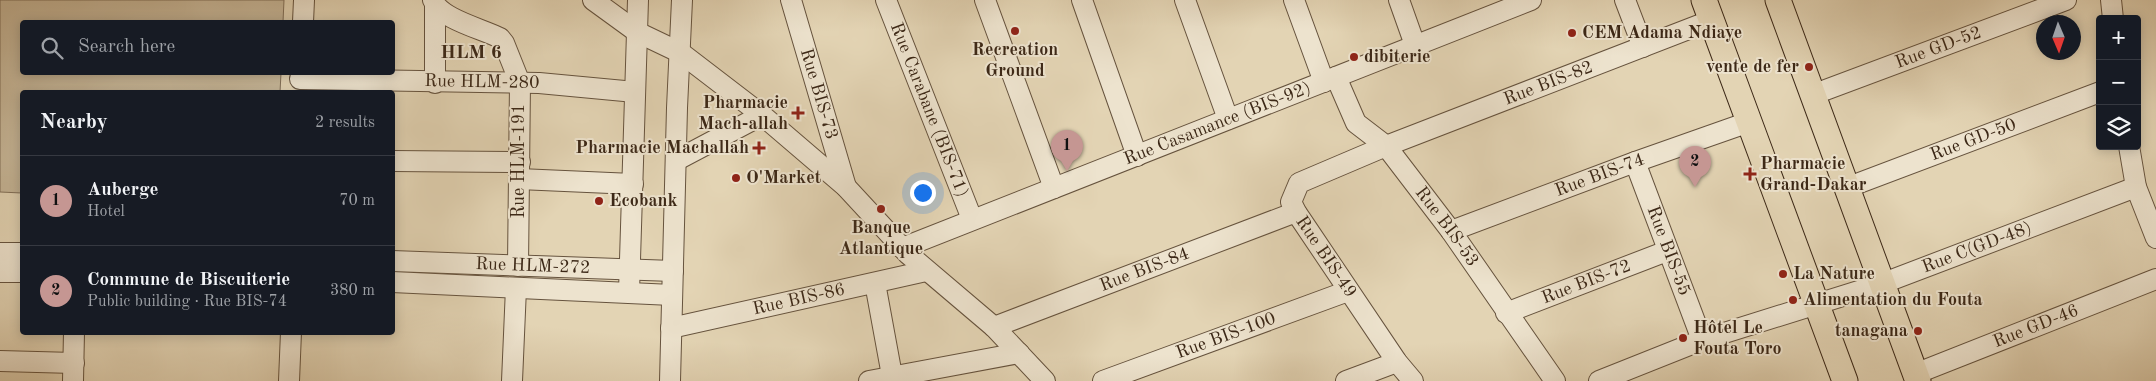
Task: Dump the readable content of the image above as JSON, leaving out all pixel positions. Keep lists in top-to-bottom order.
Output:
{
  "streets": {
    "street": [
      "Rue GD-52",
      "Rue HLM-280",
      "Rue BIS-82",
      "Rue BIS-73",
      "Rue Carabane (BIS-71)",
      "Rue Casamance (BIS-92)",
      "Rue GD-50",
      "Rue HLM-191",
      "Rue BIS-74",
      "Rue BIS-53",
      "Rue C(GD-48)",
      "Rue BIS-55",
      "Rue BIS-49",
      "Rue HLM-272",
      "Rue BIS-84",
      "Rue BIS-72",
      "Rue BIS-86",
      "Rue GD-46",
      "Rue BIS-100"
    ]
  },
  "crossings": [
    ["Rue HLM-280", "Rue HLM-191"],
    ["Rue BIS-82", "Rue BIS-53"],
    ["Rue BIS-82", "Rue BIS-49"],
    ["Rue Carabane (BIS-71)", "Rue Casamance (BIS-92)"],
    ["Rue Casamance (BIS-92)", "Rue BIS-53"],
    ["Rue HLM-191", "Rue HLM-272"],
    ["Rue BIS-74", "Rue BIS-53"],
    ["Rue BIS-74", "Rue BIS-55"],
    ["Rue BIS-53", "Rue BIS-49"],
    ["Rue BIS-53", "Rue BIS-72"],
    ["Rue C(GD-48)", "Rue BIS-55"],
    ["Rue BIS-55", "Rue BIS-72"],
    ["Rue BIS-49", "Rue BIS-84"],
    ["Rue BIS-49", "Rue BIS-100"]
  ],
  "districts": ["HLM 6"],
  "places": {
    "other": [
      "Recreation Ground",
      "CEM Adama Ndiaye",
      "dibiterie",
      "vente de fer",
      "O'Market",
      "Ecobank",
      "Banque Atlantique",
      "La Nature",
      "Alimentation du Fouta",
      "tanagana",
      "Hôtel Le Fouta Toro"
    ],
    "health": ["Pharmacie Mach-allah", "Pharmacie Machallah", "Pharmacie Grand-Dakar"]
  },
  "north": "bottom",
  "page": {
    "map_buttons": ["+", "−"],
    "search": "Search here",
    "heading": ["Nearby", "2 results"],
    "pins": ["1", "2"],
    "list": [
      {
        "mark": "1",
        "name": "Auberge",
        "note": "Hotel",
        "value": "70 m"
      },
      {
        "mark": "2",
        "name": "Commune de Biscuiterie",
        "note": "Public building · Rue BIS-74",
        "value": "380 m"
      }
    ]
  }
}
